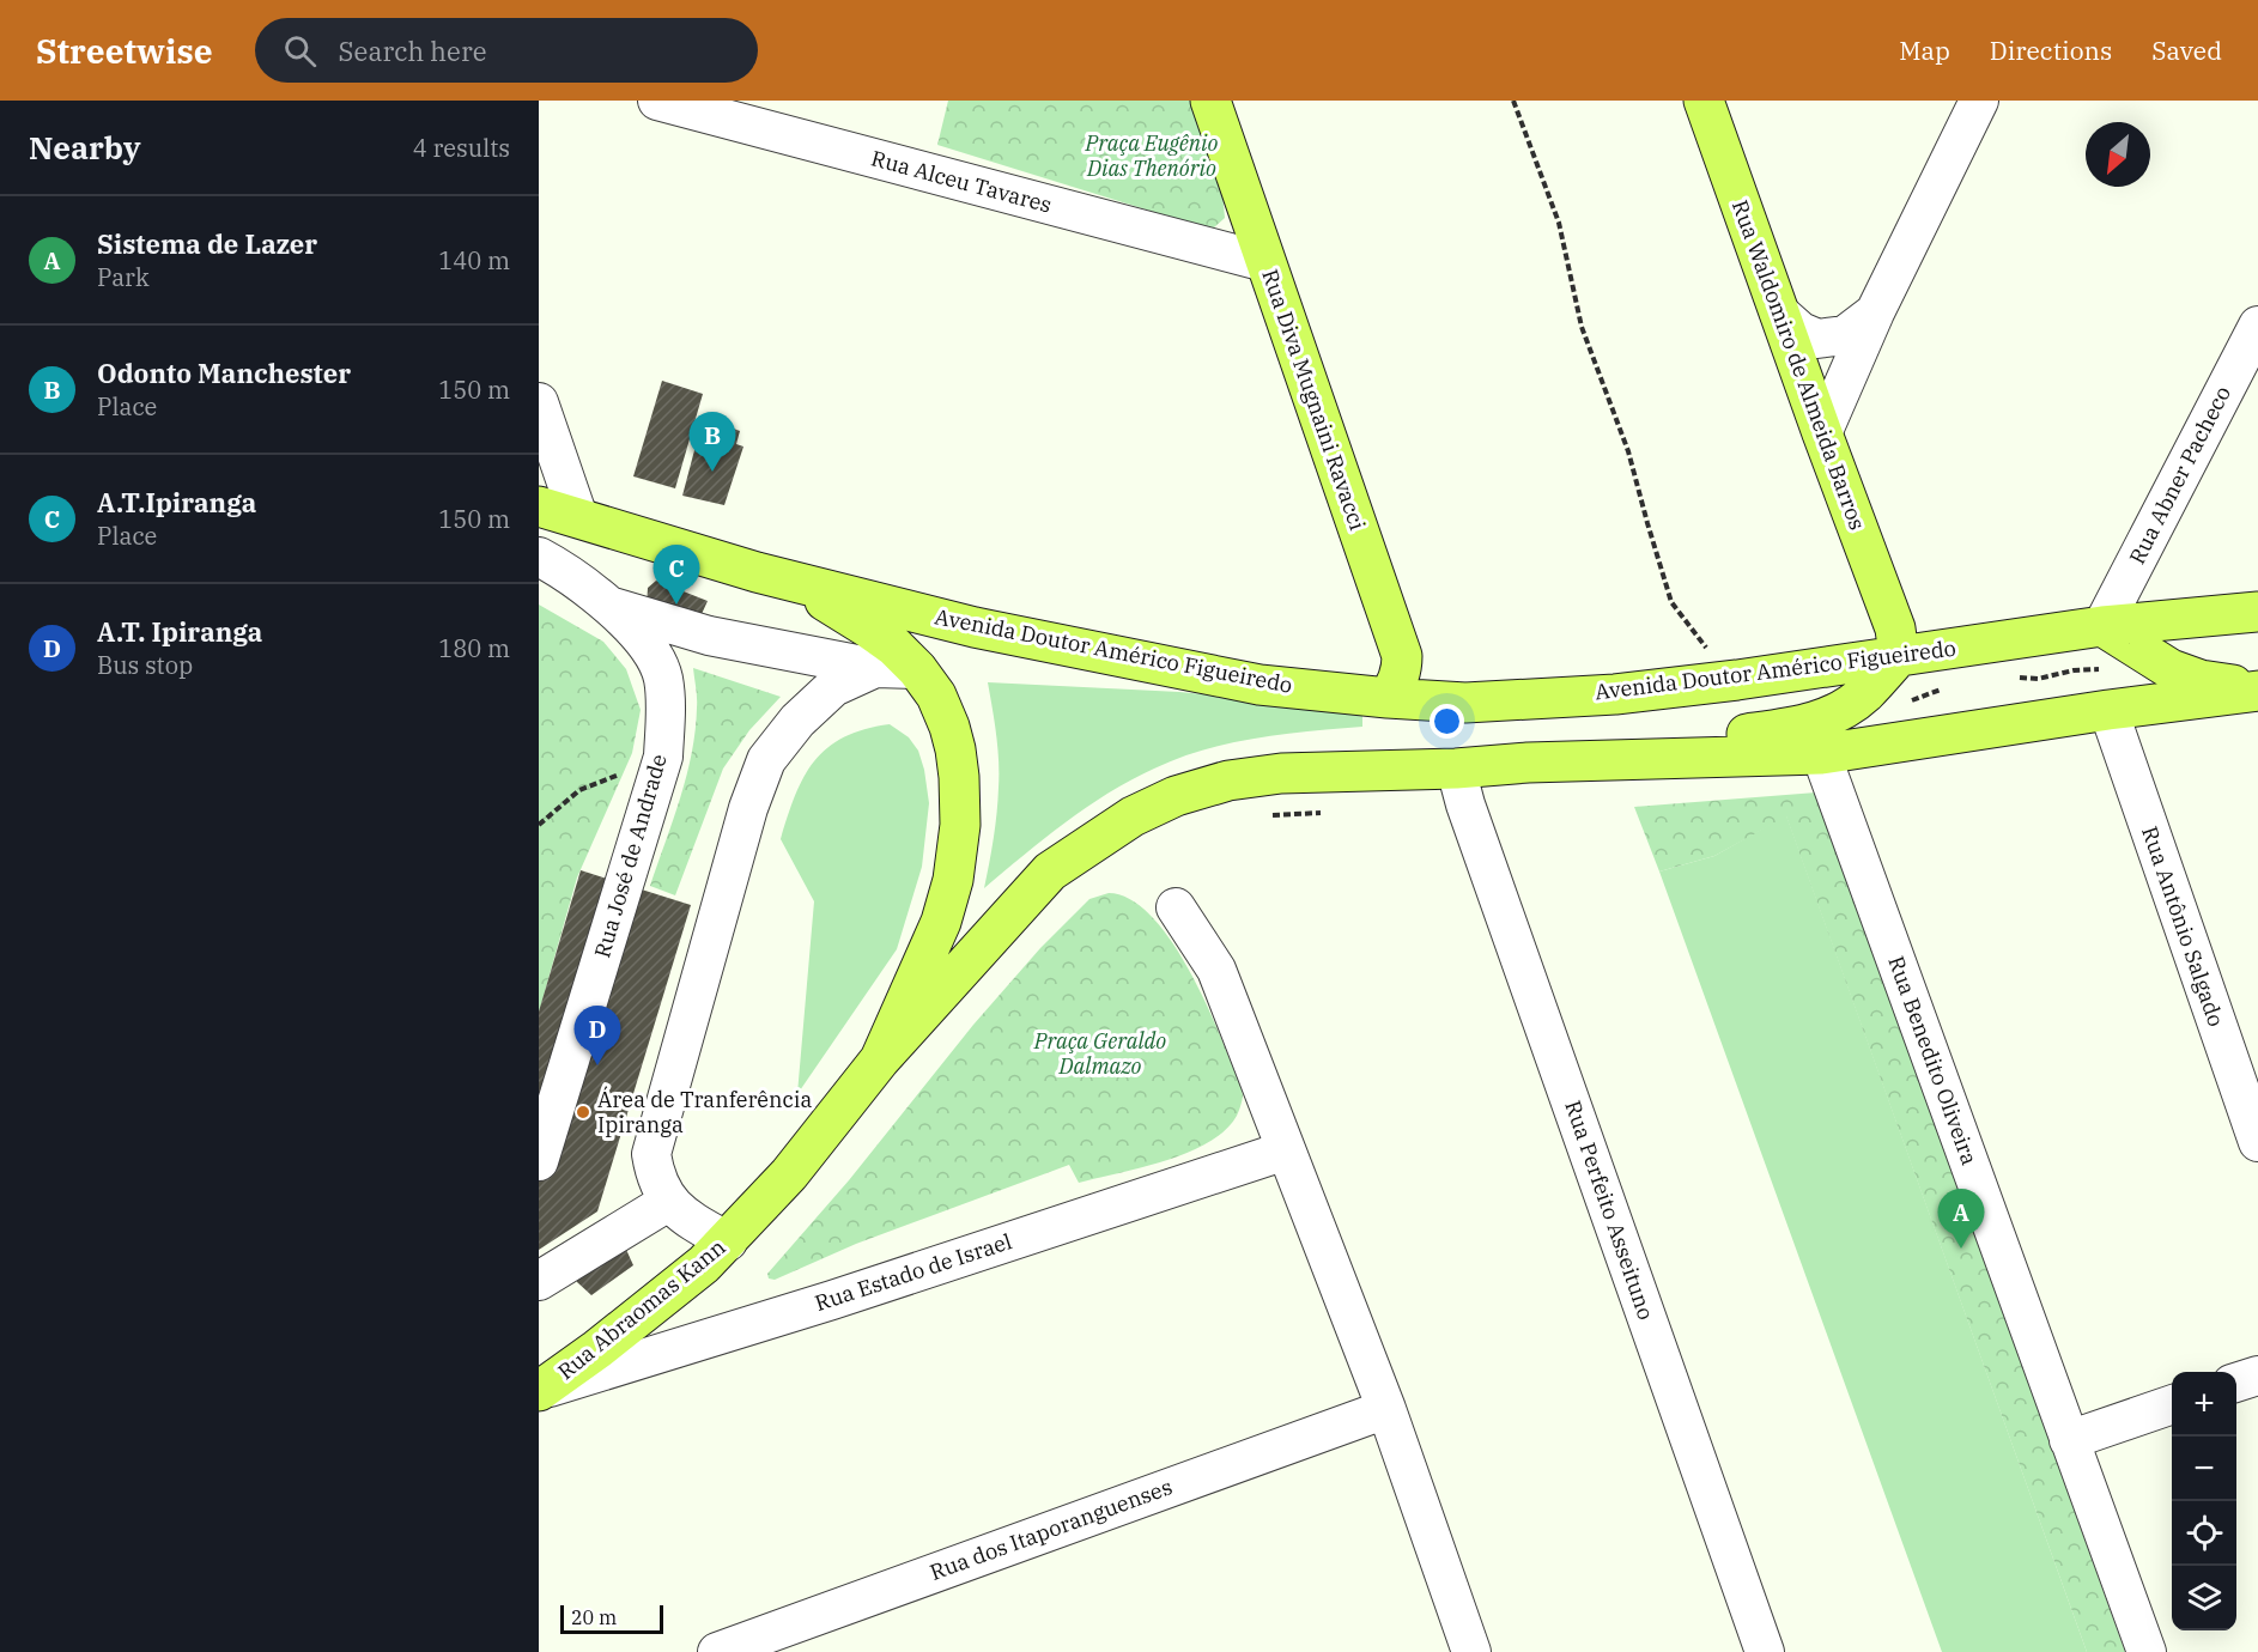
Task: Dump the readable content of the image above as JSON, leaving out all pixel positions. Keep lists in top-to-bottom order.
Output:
{
  "streets": {
    "main road": [
      "Rua Waldomiro de Almeida Barros",
      "Rua Diva Mugnaini Ravacci",
      "Avenida Doutor Américo Figueiredo",
      "Rua Abraomas Kann"
    ],
    "street": [
      "Rua Alceu Tavares",
      "Rua Abner Pacheco",
      "Rua José de Andrade",
      "Rua Antônio Salgado",
      "Rua Benedito Oliveira",
      "Rua Perfeito Asseituno",
      "Rua Estado de Israel",
      "Rua dos Itaporanguenses"
    ]
  },
  "crossings": [
    ["Rua Alceu Tavares", "Rua Diva Mugnaini Ravacci"],
    ["Rua Waldomiro de Almeida Barros", "Avenida Doutor Américo Figueiredo"],
    ["Rua Diva Mugnaini Ravacci", "Avenida Doutor Américo Figueiredo"],
    ["Rua Abner Pacheco", "Avenida Doutor Américo Figueiredo"],
    ["Avenida Doutor Américo Figueiredo", "Rua Abraomas Kann"],
    ["Rua Estado de Israel", "Rua Abraomas Kann"]
  ],
  "parks": ["Praça Eugênio Dias Thenório", "Praça Geraldo Dalmazo"],
  "places": ["Área de Tranferência Ipiranga"],
  "scale_bar": "20 m",
  "north": "bottom left",
  "page": {
    "header": "Streetwise",
    "search": "Search here",
    "nav": ["Map", "Directions", "Saved"],
    "heading": ["Nearby", "4 results"],
    "list": [
      {
        "mark": "A",
        "name": "Sistema de Lazer",
        "note": "Park",
        "value": "140 m"
      },
      {
        "mark": "B",
        "name": "Odonto Manchester",
        "note": "Place",
        "value": "150 m"
      },
      {
        "mark": "C",
        "name": "A.T.Ipiranga",
        "note": "Place",
        "value": "150 m"
      },
      {
        "mark": "D",
        "name": "A.T. Ipiranga",
        "note": "Bus stop",
        "value": "180 m"
      }
    ],
    "pins": [
      "B",
      "C",
      "D",
      "A"
    ],
    "map_buttons": ["+", "−"],
    "scale": "20 m"
  }
}
